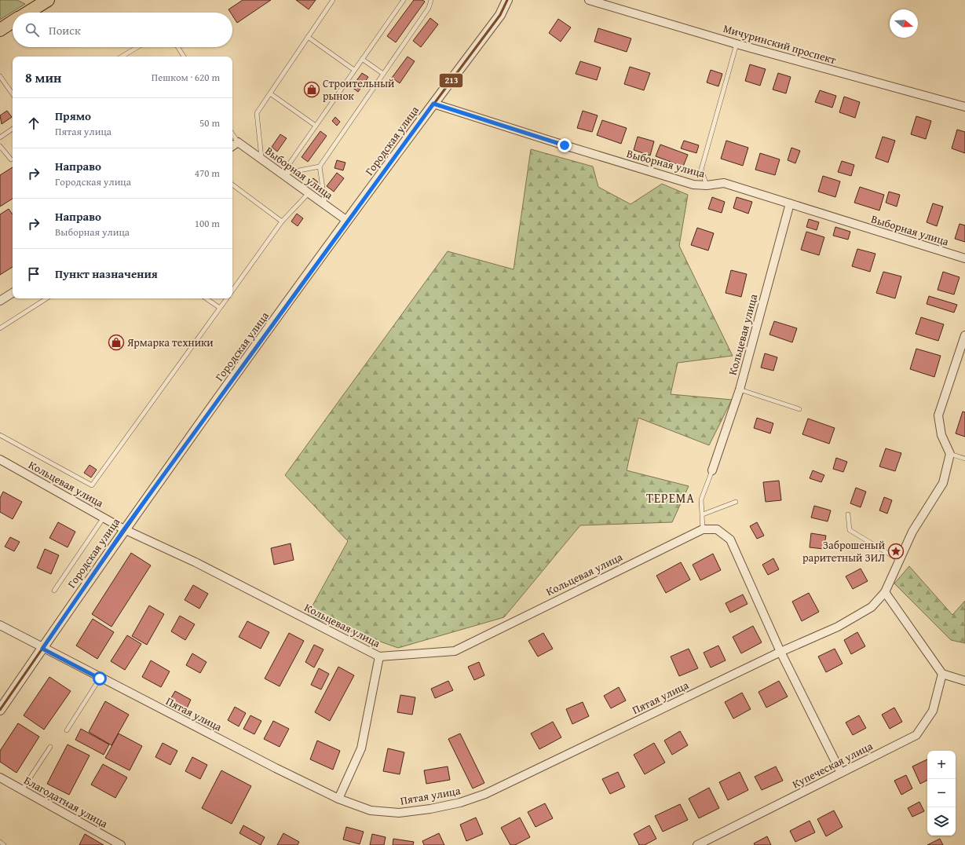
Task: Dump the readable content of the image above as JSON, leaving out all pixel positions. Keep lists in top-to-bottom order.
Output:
{
  "streets": {
    "street": [
      "Мичуринский проспект",
      "Городская улица",
      "Выборная улица",
      "Кольцевая улица",
      "Пятая улица",
      "Купеческая улица",
      "Благодатная улица"
    ]
  },
  "crossings": [
    ["Городская улица", "Выборная улица"],
    ["Городская улица", "Кольцевая улица"],
    ["Городская улица", "Пятая улица"],
    ["Выборная улица", "Кольцевая улица"]
  ],
  "districts": ["ТЕРЕМА"],
  "places": {
    "shop": ["Строительный рынок", "Ярмарка техники"],
    "place": ["Заброшеный раритетный ЗИЛ"]
  },
  "lines": ["transit line 213"],
  "north": "right",
  "page": {
    "search": "Поиск",
    "heading": ["8 мин", "Пешком · 620 m"],
    "list": [
      ["Прямо", "Пятая улица", "50 m"],
      ["Направо", "Городская улица", "470 m"],
      ["Направо", "Выборная улица", "100 m"],
      "Пункт назначения"
    ],
    "map_buttons": ["+", "−"]
  }
}
